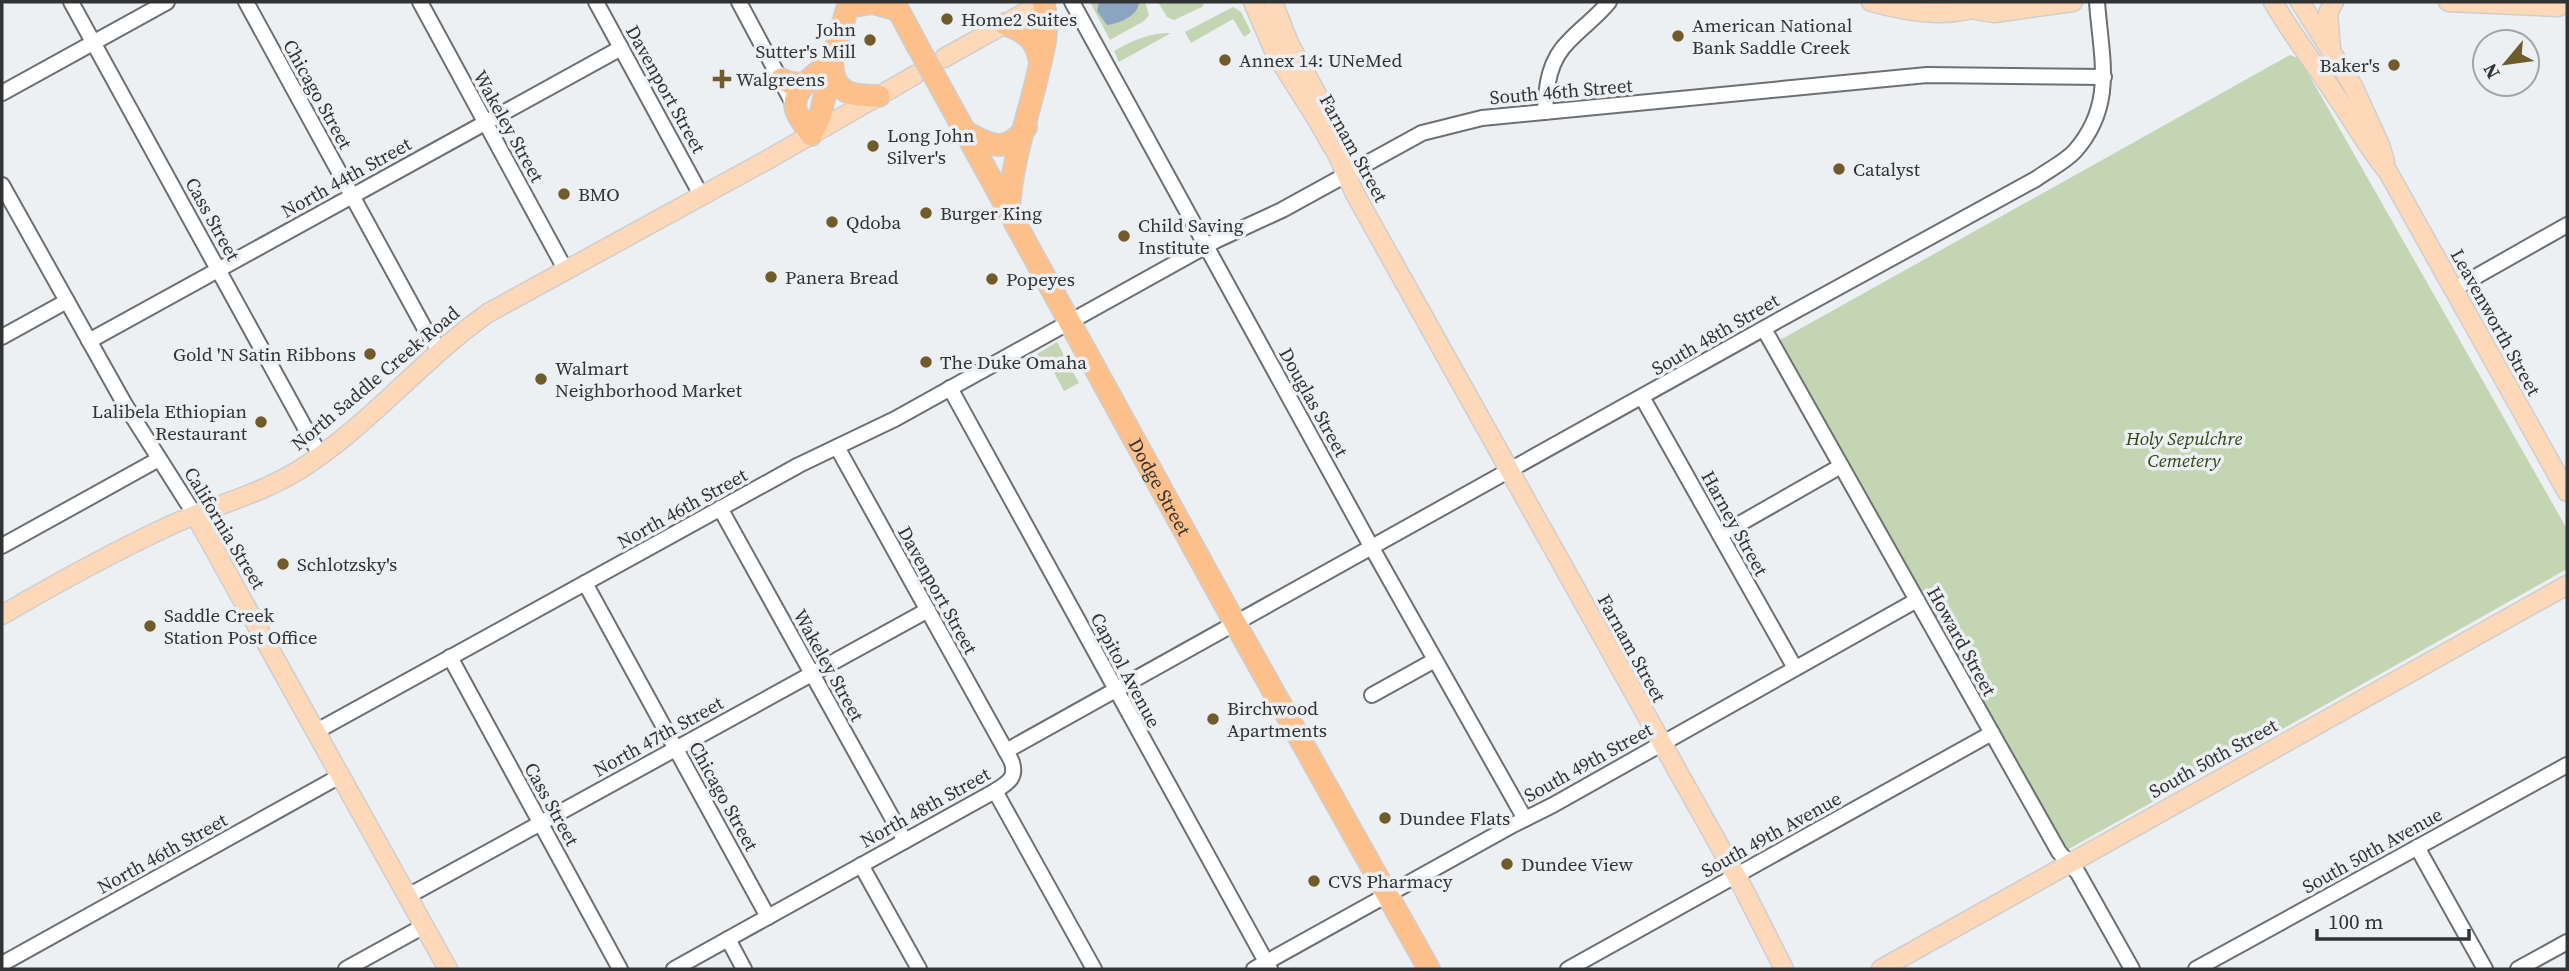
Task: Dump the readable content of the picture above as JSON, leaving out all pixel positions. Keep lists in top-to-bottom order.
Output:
{
  "streets": {
    "highway": ["Dodge Street"],
    "main road": [
      "Farnam Street",
      "Leavenworth Street",
      "North Saddle Creek Road",
      "California Street",
      "South 50th Street"
    ],
    "street": [
      "Davenport Street",
      "South 46th Street",
      "Chicago Street",
      "Wakeley Street",
      "North 44th Street",
      "Cass Street",
      "South 48th Street",
      "Douglas Street",
      "North 46th Street",
      "Harney Street",
      "Howard Street",
      "Capitol Avenue",
      "North 47th Street",
      "South 49th Street",
      "North 48th Street",
      "South 49th Avenue",
      "South 50th Avenue"
    ]
  },
  "crossings": [
    ["Davenport Street", "North 44th Street"],
    ["Davenport Street", "North Saddle Creek Road"],
    ["Davenport Street", "North 46th Street"],
    ["Davenport Street", "North 47th Street"],
    ["Davenport Street", "North 48th Street"],
    ["South 46th Street", "Farnam Street"],
    ["South 46th Street", "South 48th Street"],
    ["South 46th Street", "Douglas Street"],
    ["South 46th Street", "Dodge Street"],
    ["South 46th Street", "North 46th Street"],
    ["Chicago Street", "North 44th Street"],
    ["Chicago Street", "North Saddle Creek Road"],
    ["Chicago Street", "North 46th Street"],
    ["Chicago Street", "North 47th Street"],
    ["Chicago Street", "North 48th Street"],
    ["Wakeley Street", "North 44th Street"],
    ["Wakeley Street", "North Saddle Creek Road"],
    ["Wakeley Street", "North 46th Street"],
    ["Wakeley Street", "North 47th Street"],
    ["Wakeley Street", "North 48th Street"],
    ["Farnam Street", "South 48th Street"],
    ["Farnam Street", "South 49th Street"],
    ["Farnam Street", "South 49th Avenue"],
    ["North 44th Street", "Cass Street"],
    ["North 44th Street", "California Street"],
    ["Cass Street", "North Saddle Creek Road"],
    ["Cass Street", "North 46th Street"],
    ["Cass Street", "North 47th Street"],
    ["South 48th Street", "Douglas Street"],
    ["South 48th Street", "Dodge Street"],
    ["South 48th Street", "Harney Street"],
    ["South 48th Street", "Howard Street"],
    ["South 48th Street", "North 48th Street"],
    ["North Saddle Creek Road", "California Street"],
    ["Douglas Street", "South 49th Street"],
    ["Dodge Street", "North 46th Street"],
    ["Dodge Street", "South 49th Street"],
    ["Dodge Street", "North 48th Street"],
    ["North 46th Street", "California Street"],
    ["North 46th Street", "Capitol Avenue"],
    ["Harney Street", "South 49th Street"],
    ["California Street", "North 47th Street"],
    ["Howard Street", "South 50th Street"],
    ["Howard Street", "South 49th Street"],
    ["Howard Street", "South 49th Avenue"],
    ["Capitol Avenue", "South 49th Street"],
    ["Capitol Avenue", "North 48th Street"]
  ],
  "parks": ["Holy Sepulchre Cemetery"],
  "places": {
    "other": [
      "Home2 Suites",
      "American National Bank Saddle Creek",
      "John Sutter's Mill",
      "Annex 14: UNeMed",
      "Baker's",
      "Long John Silver's",
      "Catalyst",
      "BMO",
      "Burger King",
      "Qdoba",
      "Child Saving Institute",
      "Panera Bread",
      "Popeyes",
      "Gold 'N Satin Ribbons",
      "The Duke Omaha",
      "Walmart Neighborhood Market",
      "Lalibela Ethiopian Restaurant",
      "Schlotzsky's",
      "Saddle Creek Station Post Office",
      "Birchwood Apartments",
      "Dundee Flats",
      "Dundee View",
      "CVS Pharmacy"
    ],
    "health": ["Walgreens"]
  },
  "scale_bar": "100 m",
  "north": "bottom left"
}
